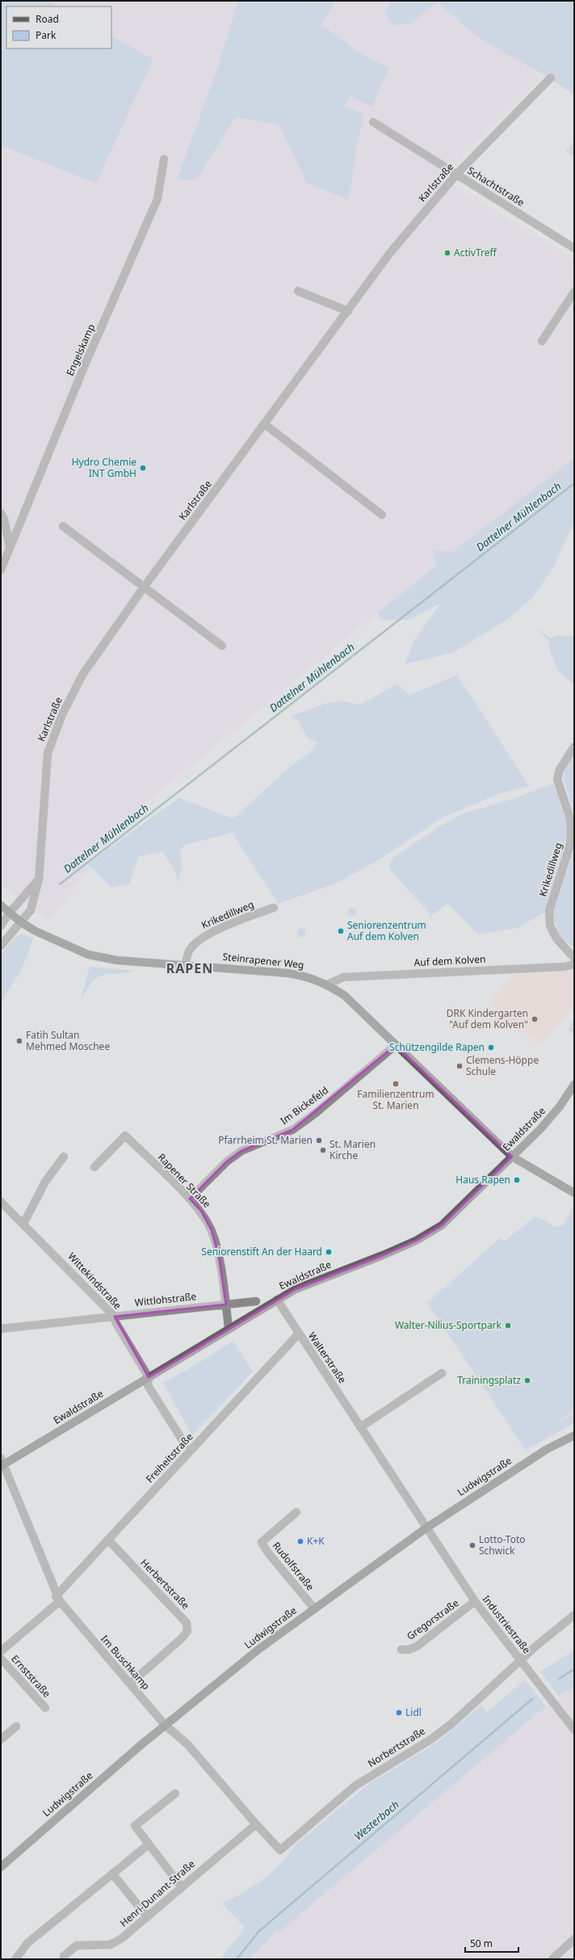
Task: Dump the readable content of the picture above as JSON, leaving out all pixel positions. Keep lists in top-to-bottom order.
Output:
{
  "streets": {
    "street": [
      "Karlstraße",
      "Schachtstraße",
      "Engelskamp",
      "Krikedillweg",
      "Steinrapener Weg",
      "Auf dem Kolven",
      "Im Bickefeld",
      "Ewaldstraße",
      "Rapener Straße",
      "Wittekindstraße",
      "Wittlohstraße",
      "Walterstraße",
      "Freiheitstraße",
      "Ludwigstraße",
      "Rudolfstraße",
      "Herbertstraße",
      "Gregorstraße",
      "Industriestraße",
      "Im Buschkamp",
      "Ernststraße",
      "Norbertstraße",
      "Henri-Dunant-Straße"
    ]
  },
  "crossings": [
    ["Karlstraße", "Schachtstraße"],
    ["Karlstraße", "Steinrapener Weg"],
    ["Krikedillweg", "Steinrapener Weg"],
    ["Steinrapener Weg", "Auf dem Kolven"],
    ["Steinrapener Weg", "Im Bickefeld"],
    ["Steinrapener Weg", "Ewaldstraße"],
    ["Im Bickefeld", "Rapener Straße"],
    ["Ewaldstraße", "Rapener Straße"],
    ["Ewaldstraße", "Wittekindstraße"],
    ["Ewaldstraße", "Walterstraße"],
    ["Ewaldstraße", "Im Buschkamp"],
    ["Rapener Straße", "Wittlohstraße"],
    ["Wittekindstraße", "Wittlohstraße"],
    ["Walterstraße", "Freiheitstraße"],
    ["Walterstraße", "Ludwigstraße"],
    ["Walterstraße", "Industriestraße"],
    ["Freiheitstraße", "Herbertstraße"],
    ["Freiheitstraße", "Im Buschkamp"],
    ["Ludwigstraße", "Rudolfstraße"],
    ["Ludwigstraße", "Industriestraße"],
    ["Ludwigstraße", "Im Buschkamp"],
    ["Herbertstraße", "Im Buschkamp"],
    ["Gregorstraße", "Industriestraße"],
    ["Industriestraße", "Norbertstraße"],
    ["Im Buschkamp", "Norbertstraße"],
    ["Im Buschkamp", "Henri-Dunant-Straße"]
  ],
  "districts": ["RAPEN"],
  "water": ["Dattelner Mühlenbach", "Westerbach"],
  "places": [
    "ActivTreff",
    "Hydro Chemie INT GmbH",
    "Seniorenzentrum Auf dem Kolven",
    "DRK Kindergarten \"Auf dem Kolven\"",
    "Fatih Sultan Mehmed Moschee",
    "Schützengilde Rapen",
    "Clemens-Höppe Schule",
    "Familienzentrum St. Marien",
    "Pfarrheim St. Marien",
    "St. Marien Kirche",
    "Haus Rapen",
    "Seniorenstift An der Haard",
    "Walter-Nilius-Sportpark",
    "Trainingsplatz",
    "K+K",
    "Lotto-Toto Schwick",
    "Lidl"
  ],
  "legend": ["Road", "Park"],
  "scale_bar": "50 m"
}
